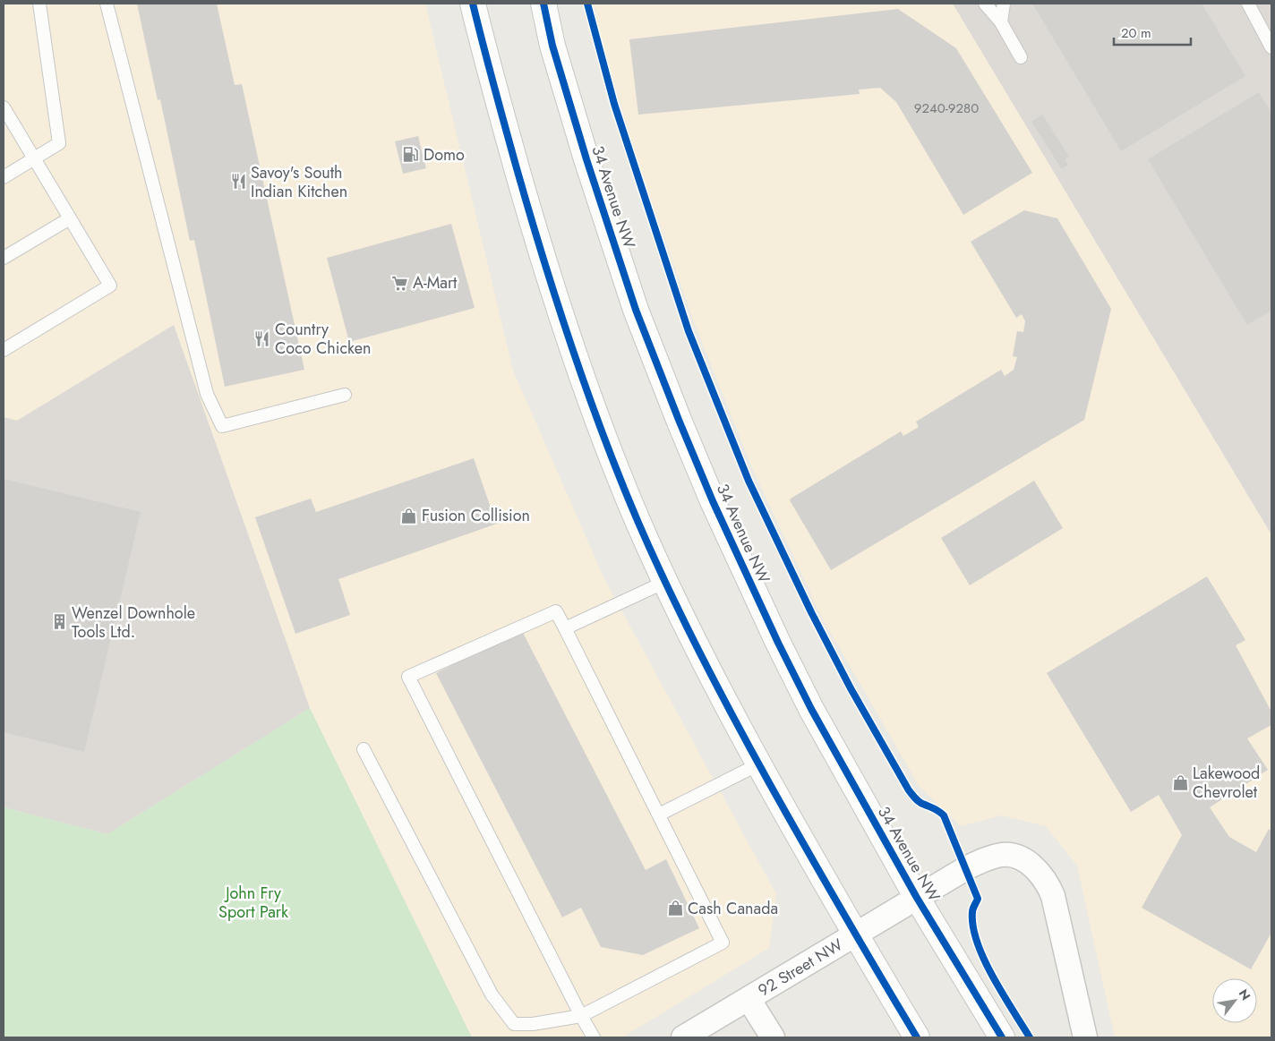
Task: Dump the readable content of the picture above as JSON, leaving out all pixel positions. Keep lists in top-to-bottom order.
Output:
{
  "streets": {
    "main road": ["34 Avenue NW"],
    "street": ["92 Street NW"]
  },
  "crossings": [
    ["34 Avenue NW", "92 Street NW"]
  ],
  "parks": ["John Fry Sport Park"],
  "places": {
    "fuel station": ["Domo"],
    "restaurant": ["Savoy's South Indian Kitchen", "Country Coco Chicken"],
    "supermarket": ["A-Mart"],
    "shop": ["Fusion Collision", "Lakewood Chevrolet", "Cash Canada"],
    "building": ["Wenzel Downhole Tools Ltd."]
  },
  "house_numbers": ["9240-9280"],
  "scale_bar": "20 m",
  "north": "top right"
}
